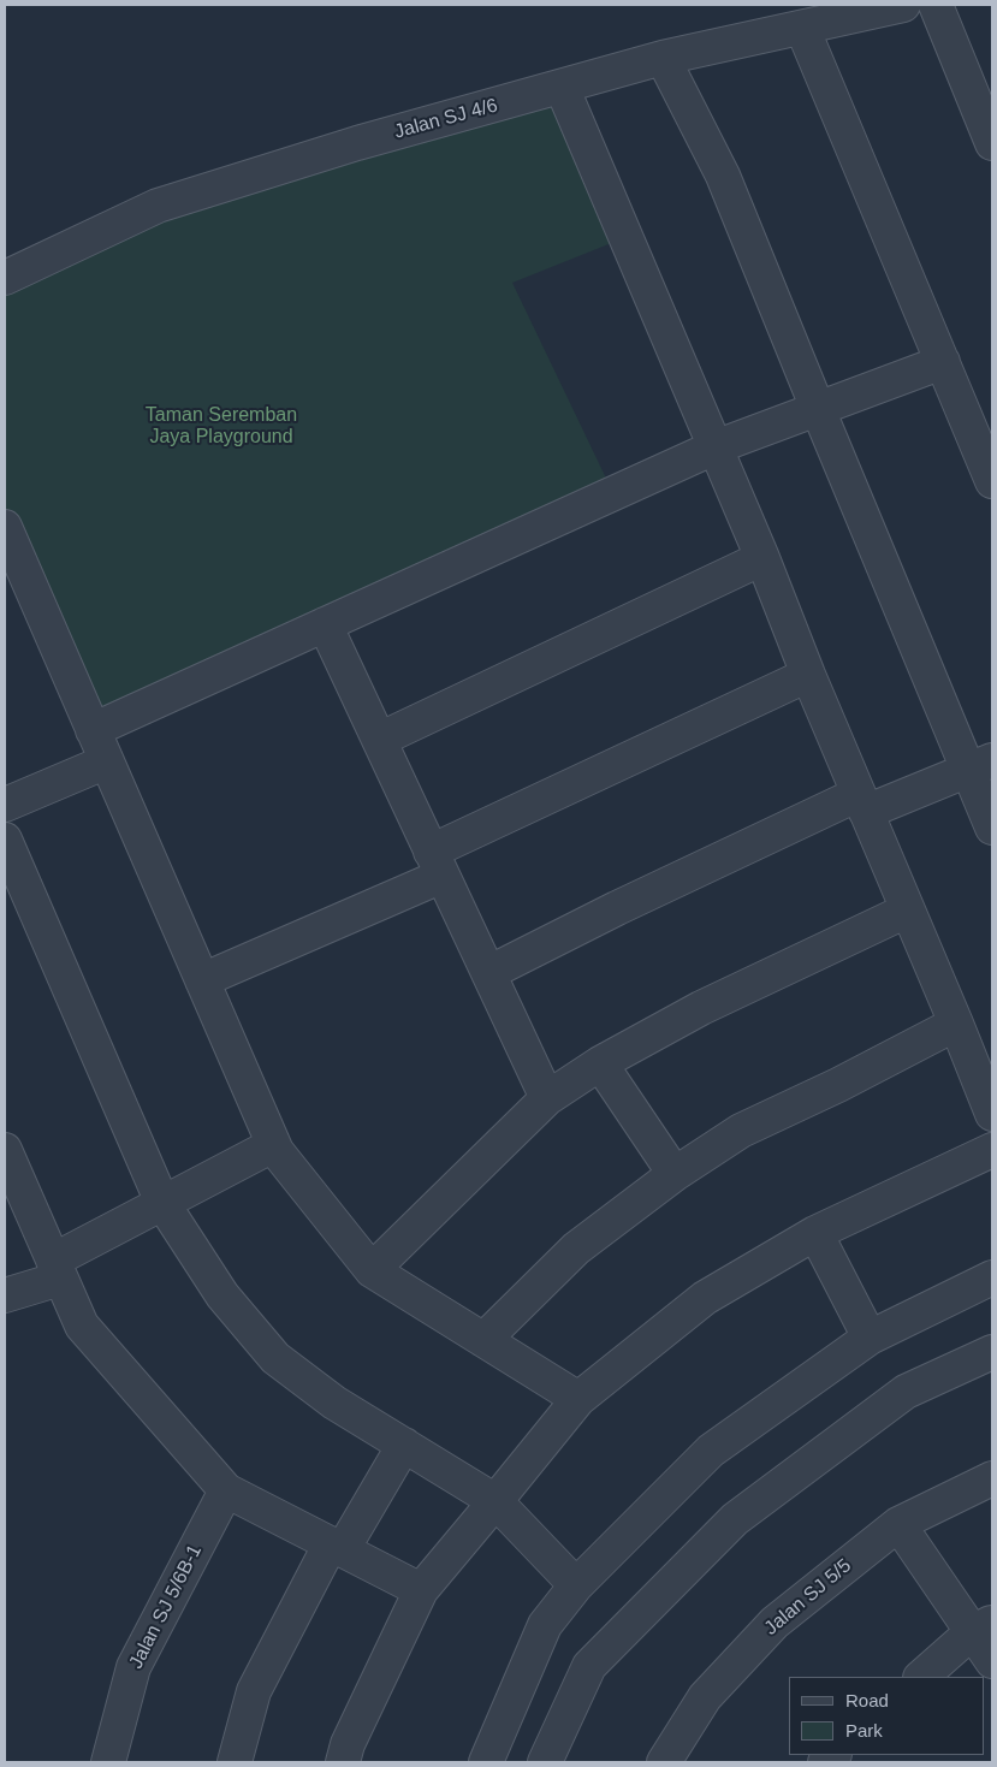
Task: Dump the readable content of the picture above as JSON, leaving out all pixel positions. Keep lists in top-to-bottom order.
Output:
{
  "streets": {
    "street": ["Jalan SJ 4/6", "Jalan SJ 5/5", "Jalan SJ 5/6B-1"]
  },
  "parks": ["Taman Seremban Jaya Playground"],
  "legend": ["Road", "Park"]
}
